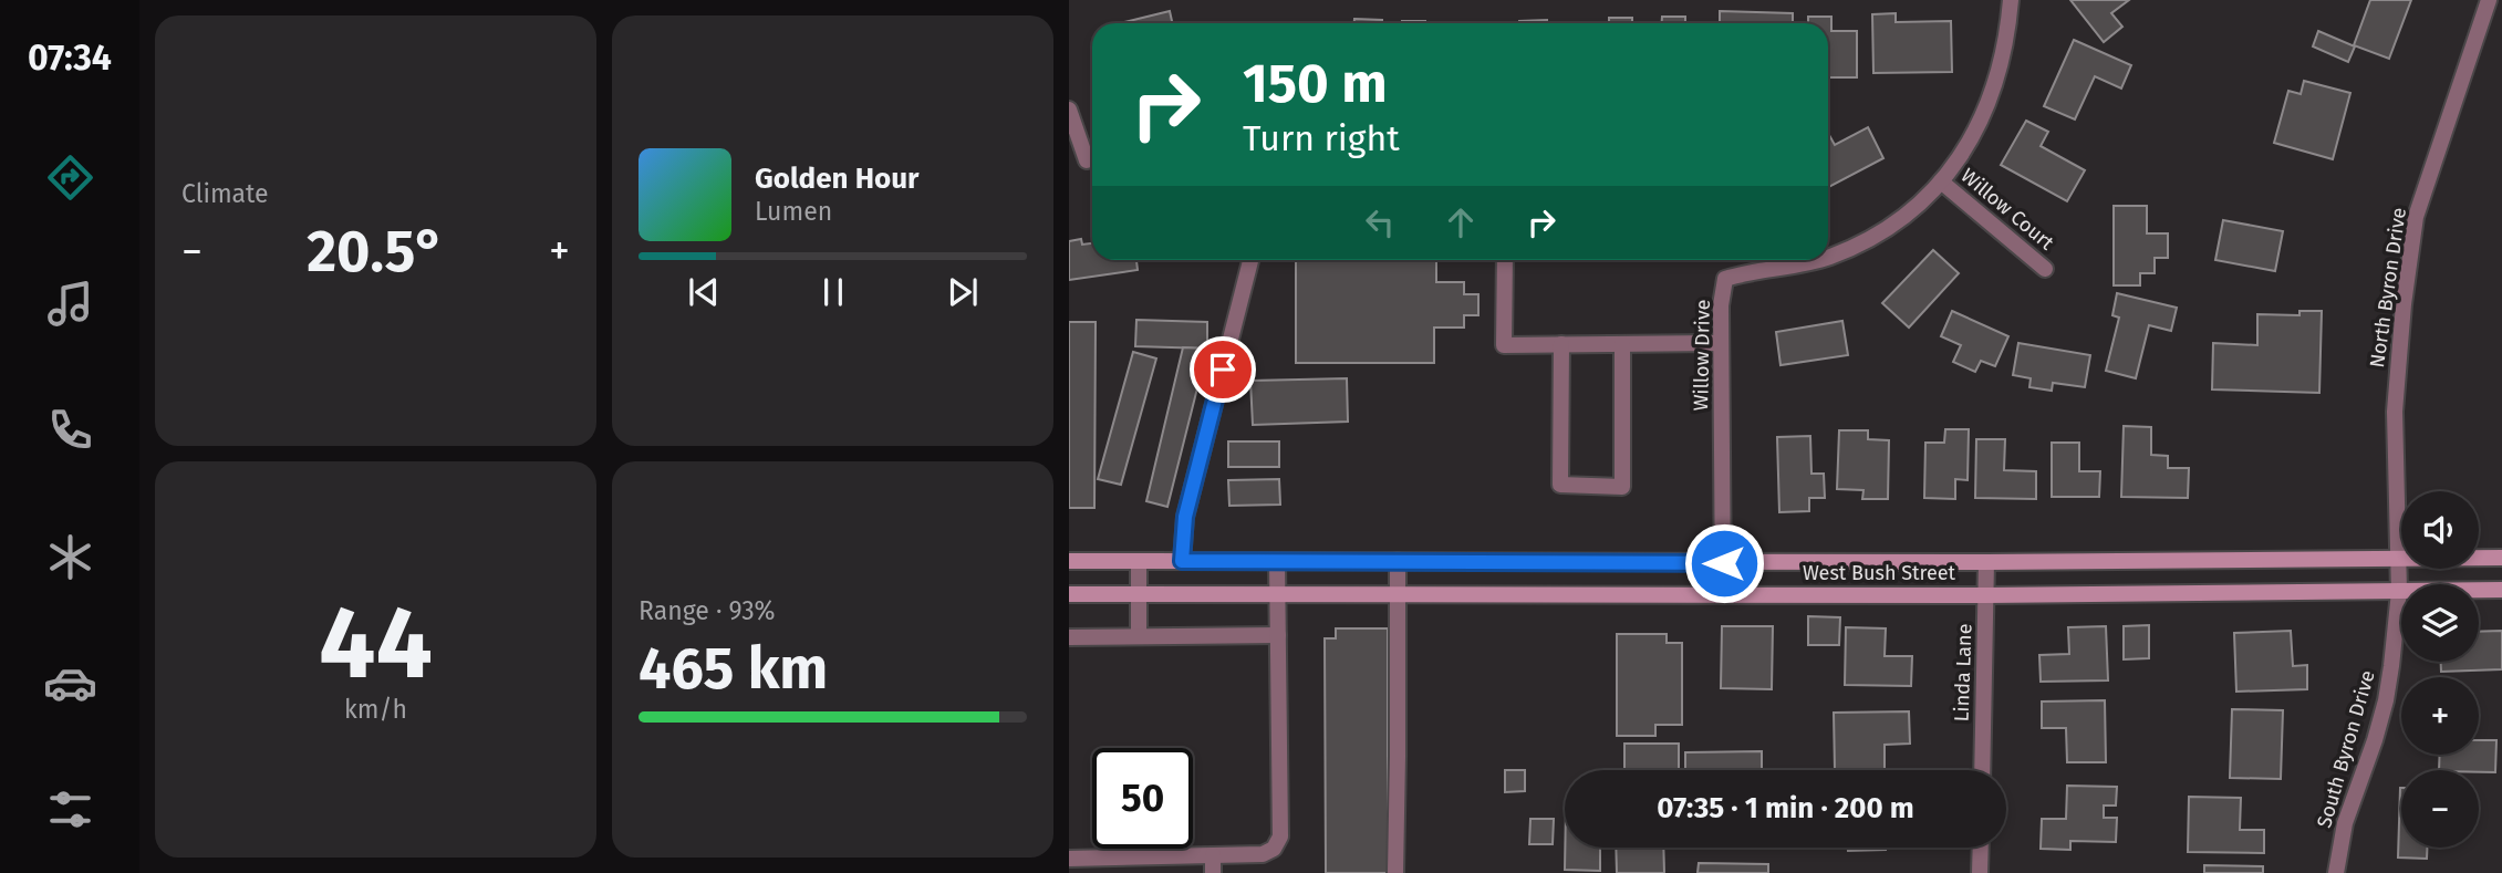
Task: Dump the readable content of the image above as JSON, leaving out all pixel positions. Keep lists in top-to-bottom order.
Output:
{
  "streets": {
    "main road": ["West Bush Street"],
    "street": [
      "Willow Court",
      "North Byron Drive",
      "Willow Drive",
      "Linda Lane",
      "South Byron Drive"
    ]
  },
  "crossings": [
    ["Willow Court", "Willow Drive"],
    ["North Byron Drive", "West Bush Street"],
    ["North Byron Drive", "South Byron Drive"],
    ["Willow Drive", "West Bush Street"],
    ["West Bush Street", "Linda Lane"],
    ["West Bush Street", "South Byron Drive"]
  ],
  "page": {
    "tabs": "07:34",
    "tile": [
      "Climate",
      ["44", "km/h"],
      ["Range · 93%", "465 km"]
    ],
    "turn": ["150 m", "Turn right"],
    "song": ["Golden Hour", "Lumen"],
    "heat": ["−", "20.5°", "+"],
    "map_buttons": ["+", "−"],
    "limit": "50",
    "trip": "07:35 · 1 min · 200 m"
  }
}
